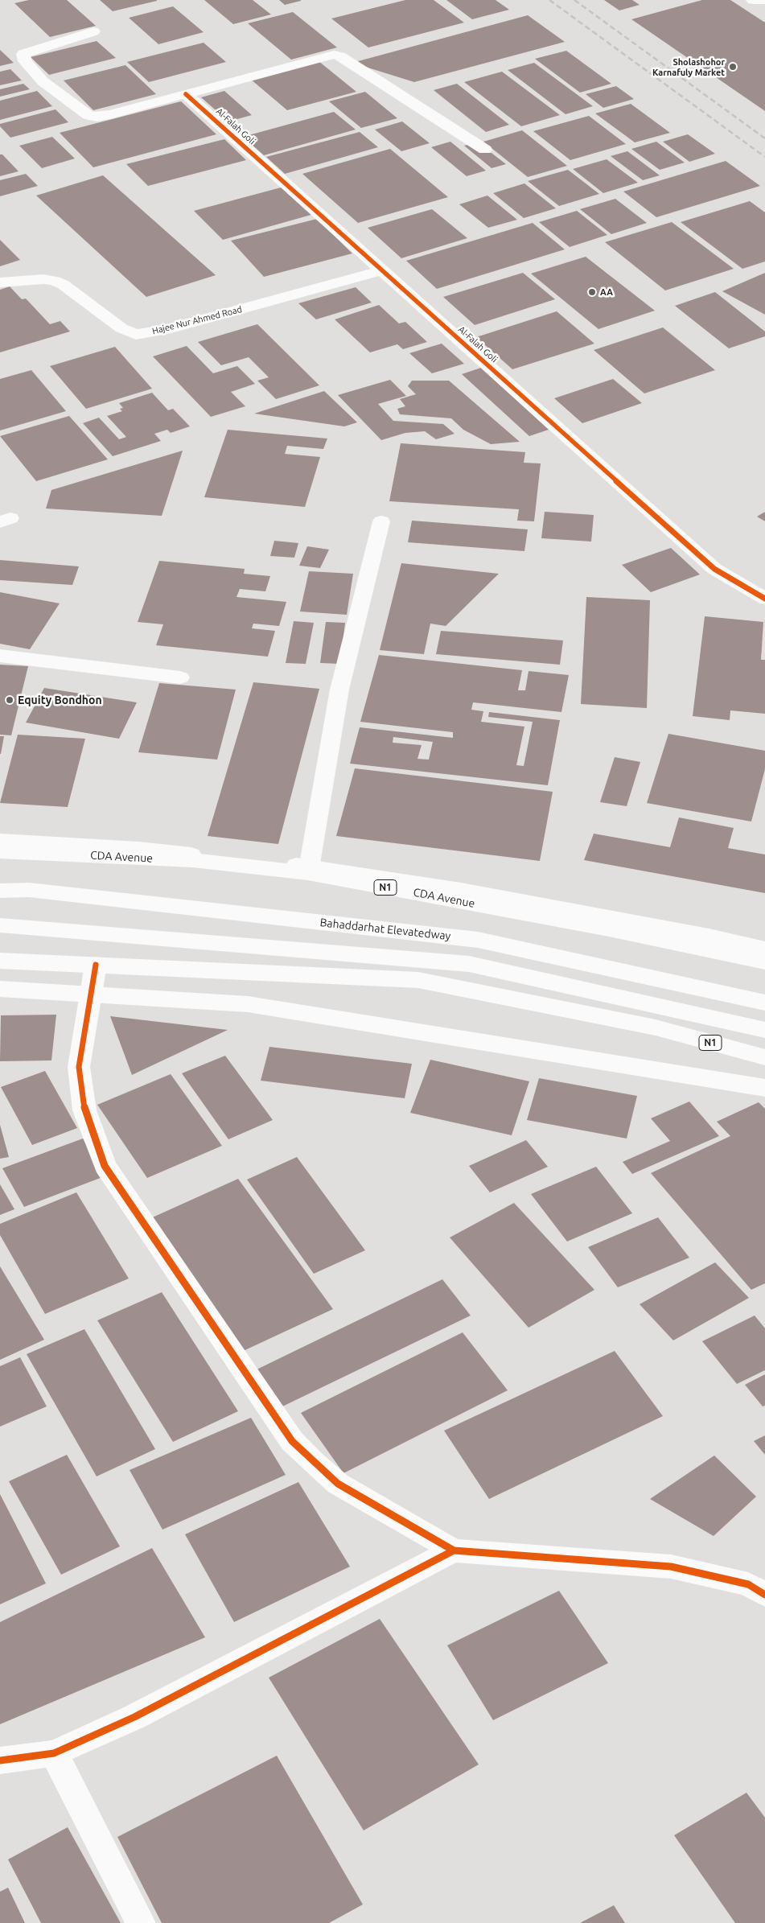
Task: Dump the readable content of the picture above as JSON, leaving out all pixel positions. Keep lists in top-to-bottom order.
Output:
{
  "streets": {
    "main road": [
      "Al-Falah Goli",
      "Hajee Nur Ahmed Road",
      "CDA Avenue",
      "N1",
      "Bahaddarhat Elevatedway"
    ]
  },
  "crossings": [
    ["Al-Falah Goli", "Hajee Nur Ahmed Road"]
  ],
  "places": ["Sholashohor Karnafuly Market", "AA", "Equity Bondhon"]
}
